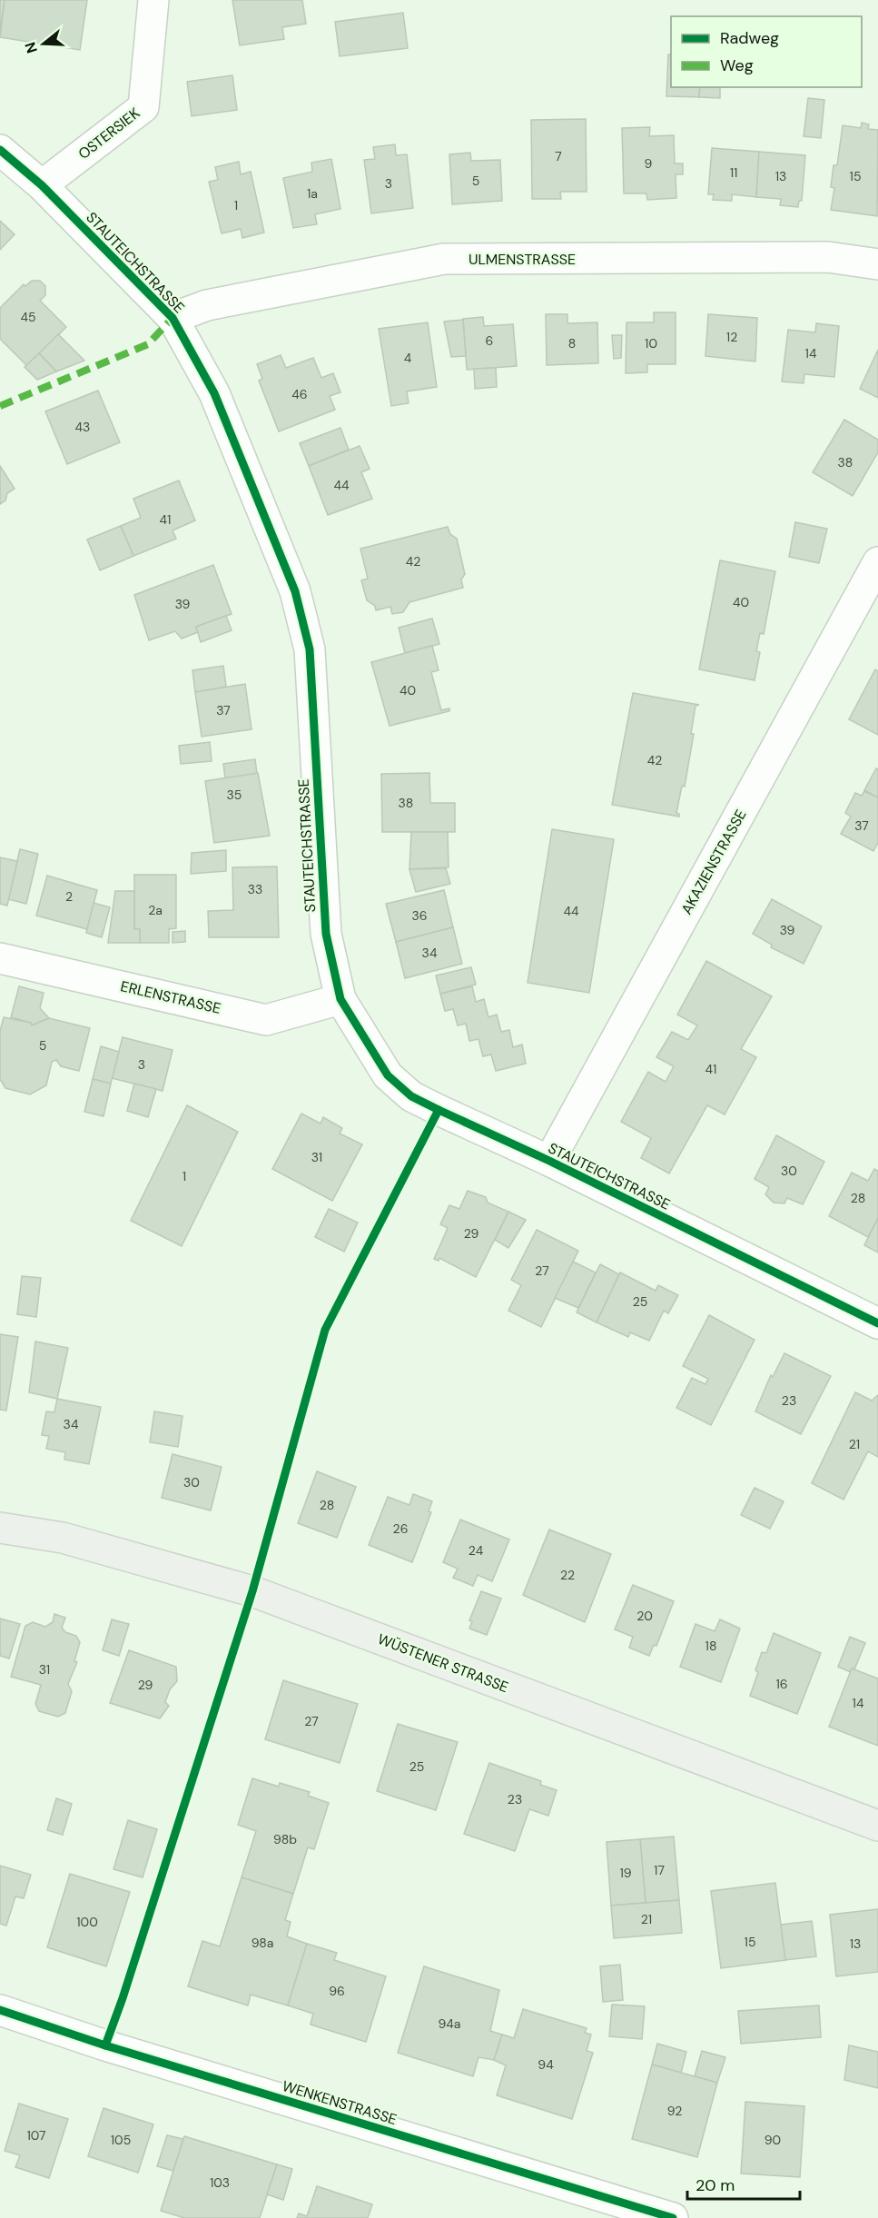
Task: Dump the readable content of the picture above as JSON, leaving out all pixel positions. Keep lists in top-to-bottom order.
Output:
{
  "streets": {
    "main road": ["WÜSTENER STRASSE"],
    "street": [
      "OSTERSIEK",
      "ULMENSTRASSE",
      "STAUTEICHSTRASSE",
      "AKAZIENSTRASSE",
      "ERLENSTRASSE",
      "WENKENSTRASSE"
    ]
  },
  "crossings": [
    ["OSTERSIEK", "STAUTEICHSTRASSE"],
    ["ULMENSTRASSE", "STAUTEICHSTRASSE"],
    ["STAUTEICHSTRASSE", "AKAZIENSTRASSE"],
    ["STAUTEICHSTRASSE", "ERLENSTRASSE"]
  ],
  "house_numbers": [
    "7",
    "9",
    "11",
    "13",
    "15",
    "5",
    "3",
    "1a",
    "1",
    "45",
    "12",
    "6",
    "8",
    "10",
    "14",
    "4",
    "46",
    "43",
    "38",
    "44",
    "41",
    "42",
    "40",
    "39",
    "40",
    "37",
    "42",
    "35",
    "38",
    "37",
    "33",
    "2",
    "2a",
    "44",
    "36",
    "39",
    "34",
    "5",
    "3",
    "41",
    "31",
    "30",
    "1",
    "28",
    "29",
    "27",
    "25",
    "23",
    "34",
    "21",
    "30",
    "28",
    "26",
    "24",
    "22",
    "20",
    "18",
    "31",
    "16",
    "29",
    "14",
    "27",
    "25",
    "23",
    "98b",
    "17",
    "19",
    "21",
    "100",
    "15",
    "98a",
    "13",
    "96",
    "94a",
    "94",
    "92",
    "107",
    "105",
    "90",
    "103"
  ],
  "legend": ["Radweg", "Weg"],
  "scale_bar": "20 m",
  "north": "left"
}
